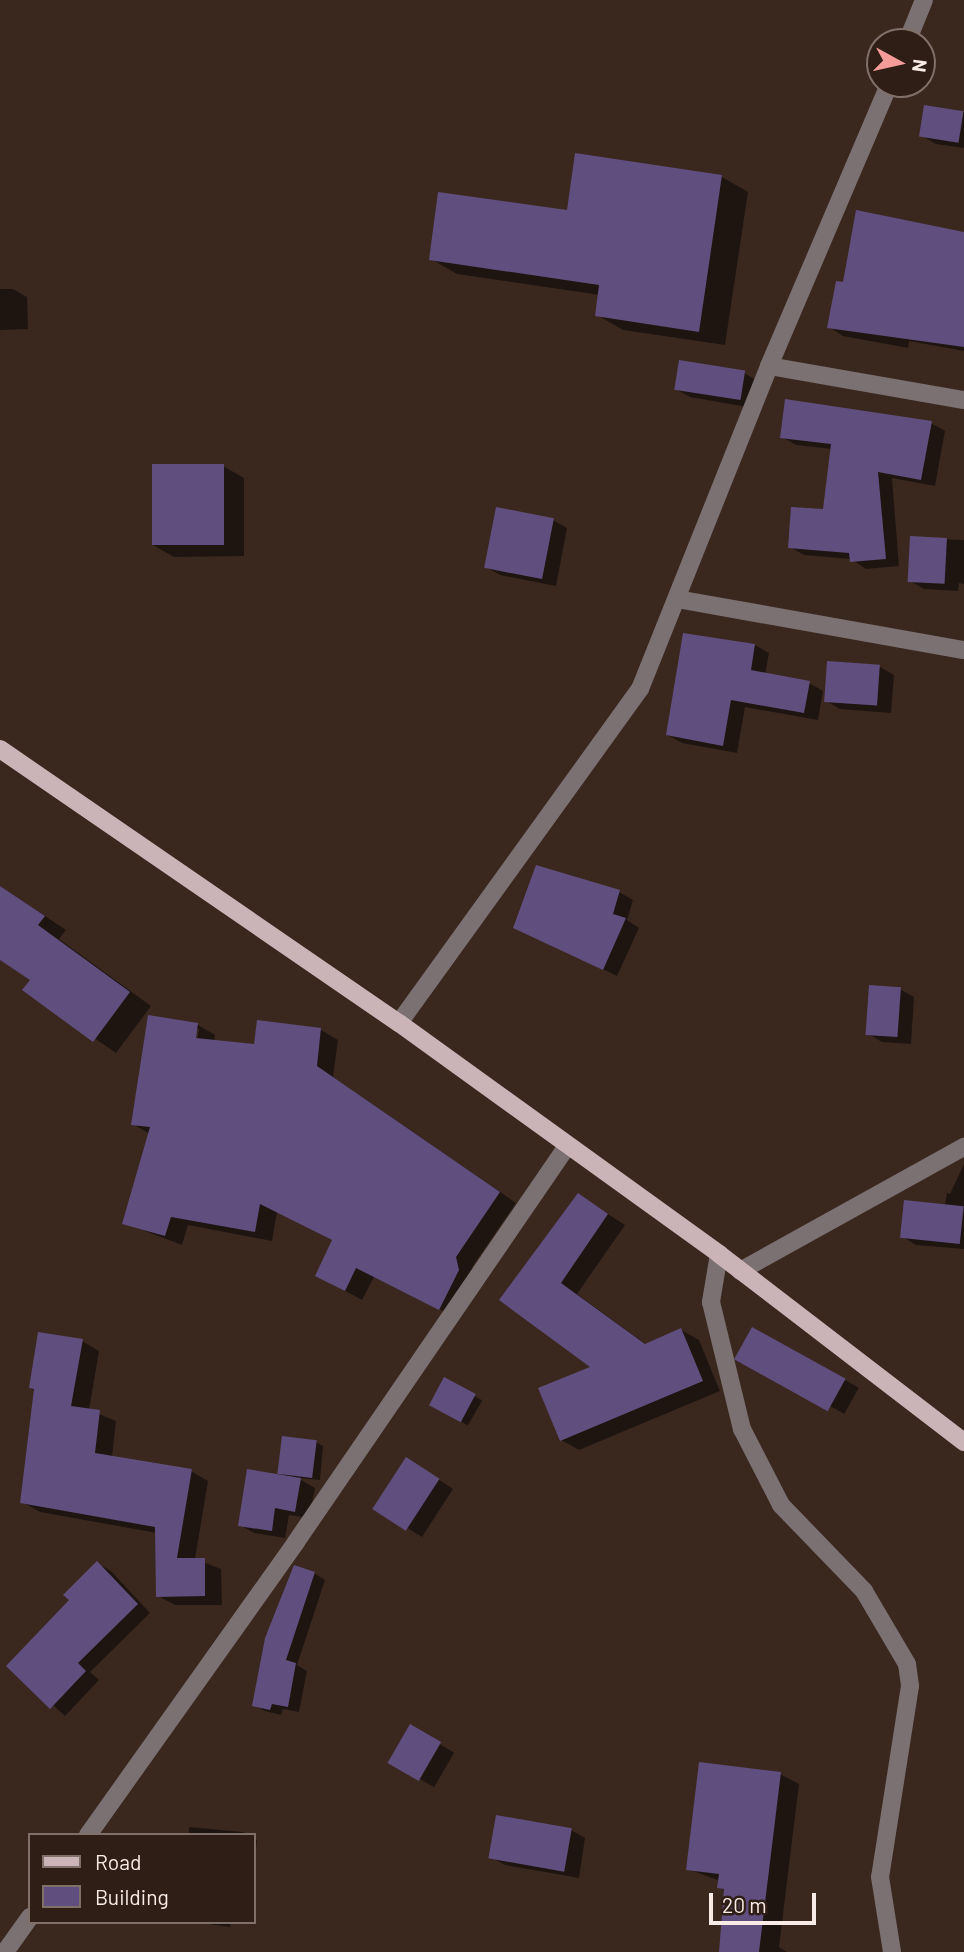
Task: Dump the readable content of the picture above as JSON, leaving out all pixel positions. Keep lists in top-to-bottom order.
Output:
{
  "legend": ["Road", "Building"],
  "scale_bar": "20 m",
  "north": "right"
}
